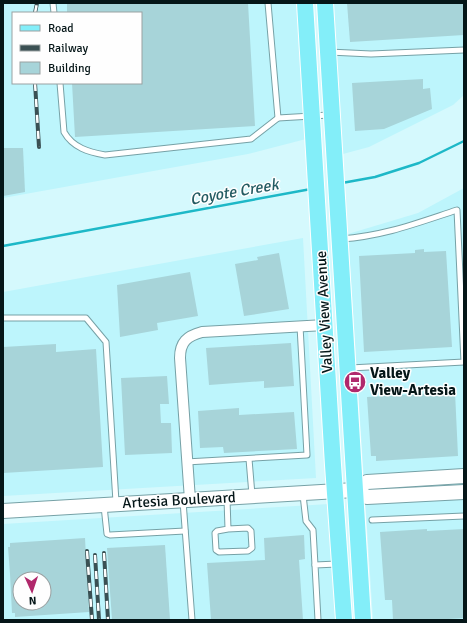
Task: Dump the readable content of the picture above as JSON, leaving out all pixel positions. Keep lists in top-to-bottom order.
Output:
{
  "streets": {
    "main road": ["Valley View Avenue", "Artesia Boulevard"]
  },
  "crossings": [
    ["Valley View Avenue", "Artesia Boulevard"]
  ],
  "water": ["Coyote Creek"],
  "places": {
    "bus stop": ["Valley View-Artesia"]
  },
  "legend": ["Road", "Railway", "Building"],
  "north": "bottom"
}
